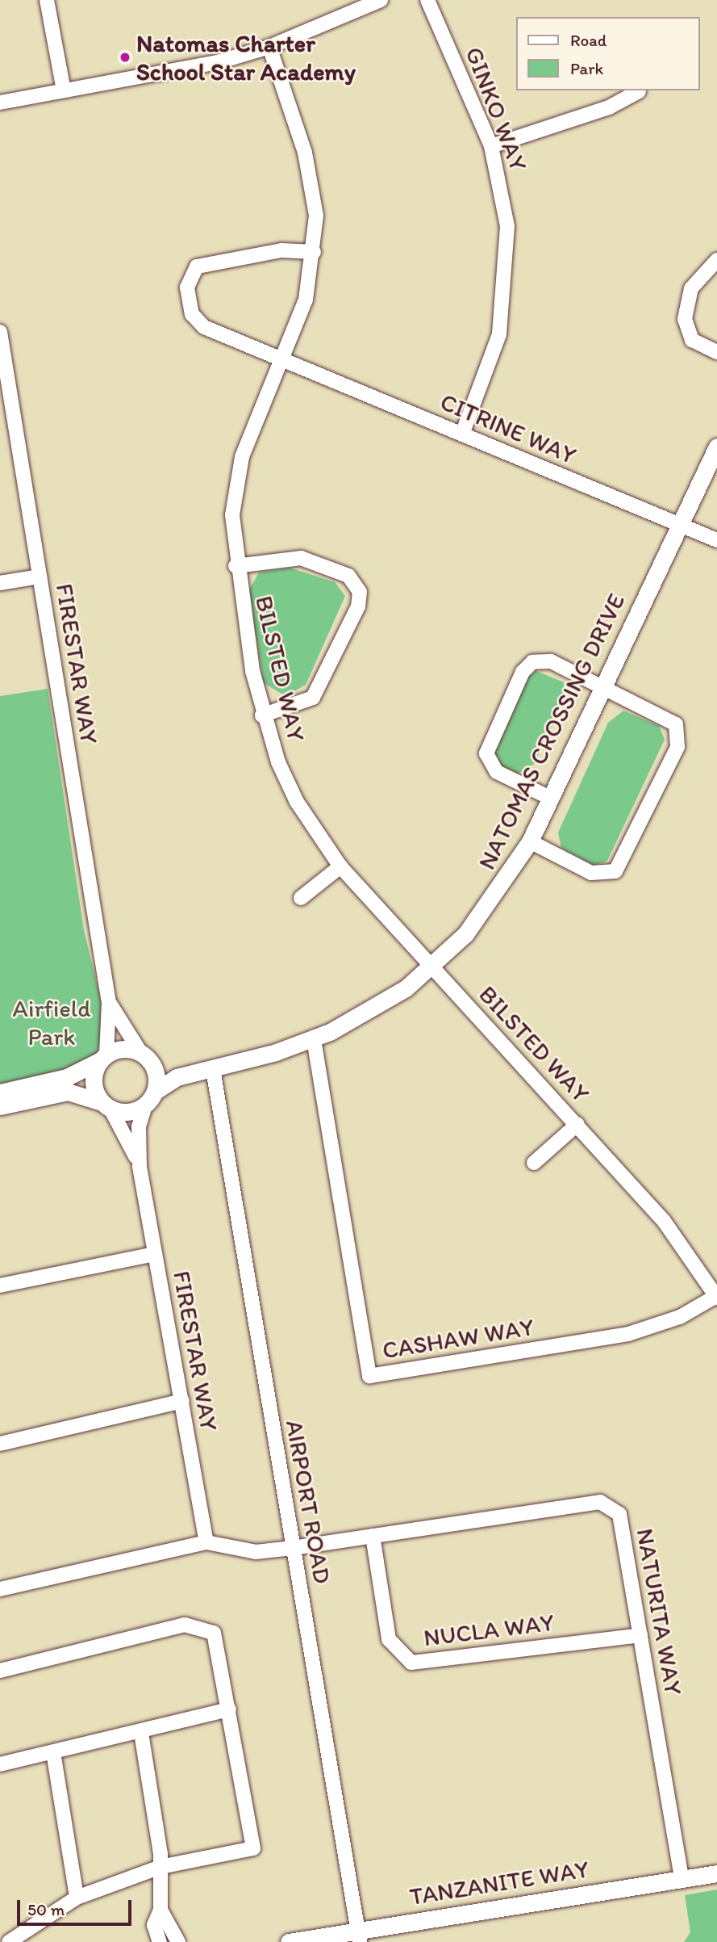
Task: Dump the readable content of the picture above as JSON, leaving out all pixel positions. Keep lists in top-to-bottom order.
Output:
{
  "streets": {
    "street": [
      "GINKO WAY",
      "CITRINE WAY",
      "FIRESTAR WAY",
      "BILSTED WAY",
      "NATOMAS CROSSING DRIVE",
      "CASHAW WAY",
      "AIRPORT ROAD",
      "NATURITA WAY",
      "NUCLA WAY",
      "TANZANITE WAY"
    ]
  },
  "crossings": [
    ["GINKO WAY", "CITRINE WAY"],
    ["CITRINE WAY", "BILSTED WAY"],
    ["CITRINE WAY", "NATOMAS CROSSING DRIVE"],
    ["FIRESTAR WAY", "NATOMAS CROSSING DRIVE"],
    ["FIRESTAR WAY", "NATURITA WAY"],
    ["BILSTED WAY", "NATOMAS CROSSING DRIVE"],
    ["BILSTED WAY", "CASHAW WAY"],
    ["NATOMAS CROSSING DRIVE", "CASHAW WAY"],
    ["NATOMAS CROSSING DRIVE", "AIRPORT ROAD"],
    ["AIRPORT ROAD", "NATURITA WAY"],
    ["AIRPORT ROAD", "TANZANITE WAY"],
    ["NATURITA WAY", "NUCLA WAY"],
    ["NATURITA WAY", "TANZANITE WAY"]
  ],
  "parks": ["Airfield Park"],
  "places": ["Natomas Charter School Star Academy"],
  "legend": ["Road", "Park"],
  "scale_bar": "50 m"
}
